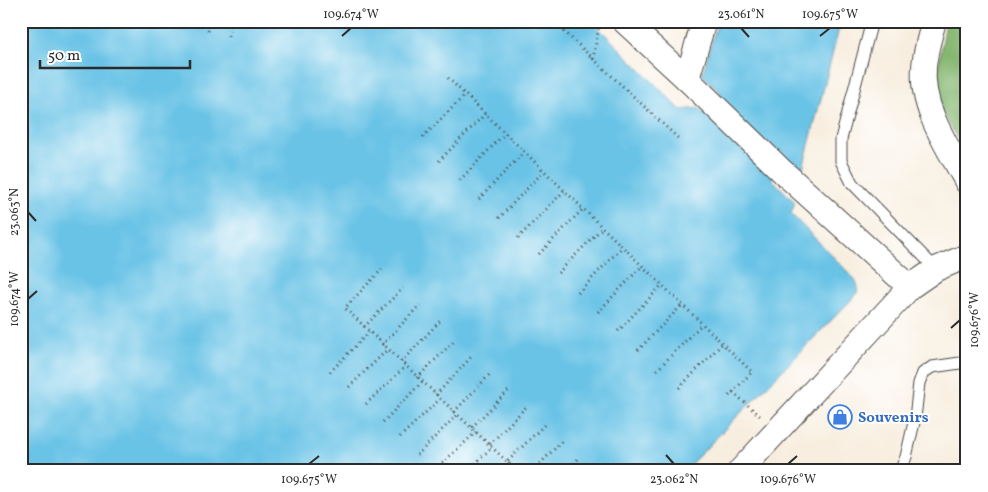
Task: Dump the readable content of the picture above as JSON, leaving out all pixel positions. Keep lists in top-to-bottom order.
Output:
{
  "places": {
    "shop": ["Souvenirs"]
  },
  "scale_bar": "50 m",
  "coordinates": [
    "109.674°W",
    "23.061°N",
    "109.675°W",
    "23.063°N",
    "109.676°W",
    "23.062°N"
  ]
}
